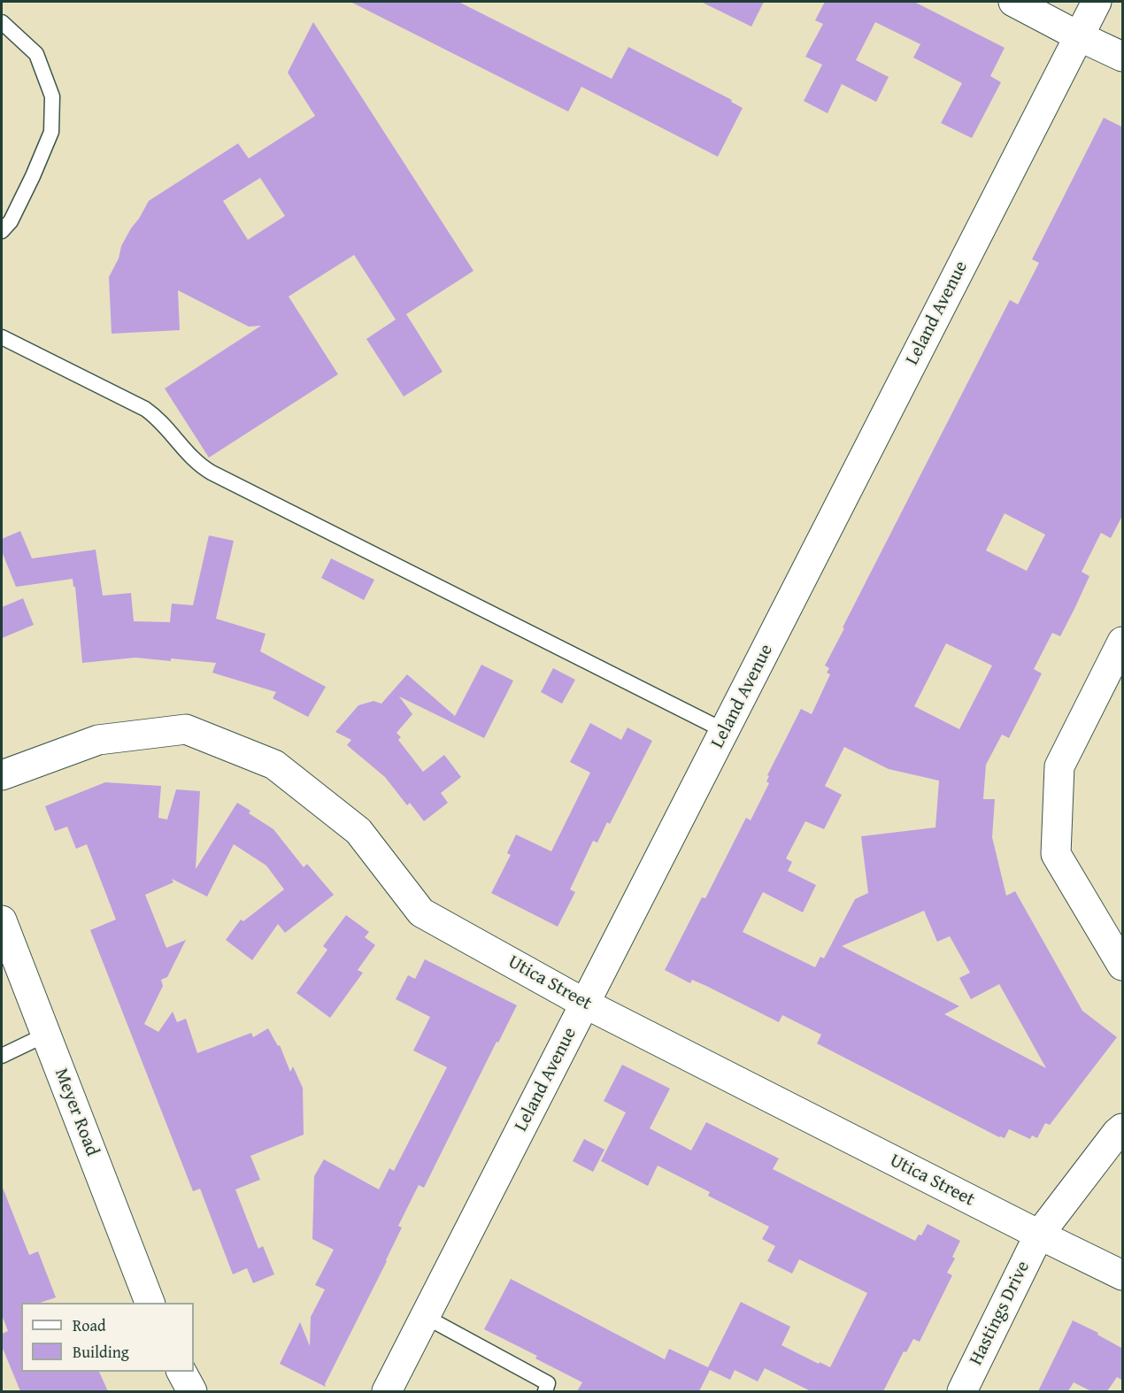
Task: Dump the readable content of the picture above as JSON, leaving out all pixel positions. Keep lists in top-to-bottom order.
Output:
{
  "streets": {
    "street": [
      "Leland Avenue",
      "Utica Street",
      "Meyer Road",
      "Hastings Drive"
    ]
  },
  "crossings": [
    ["Leland Avenue", "Utica Street"],
    ["Utica Street", "Hastings Drive"]
  ],
  "legend": ["Road", "Building"]
}
